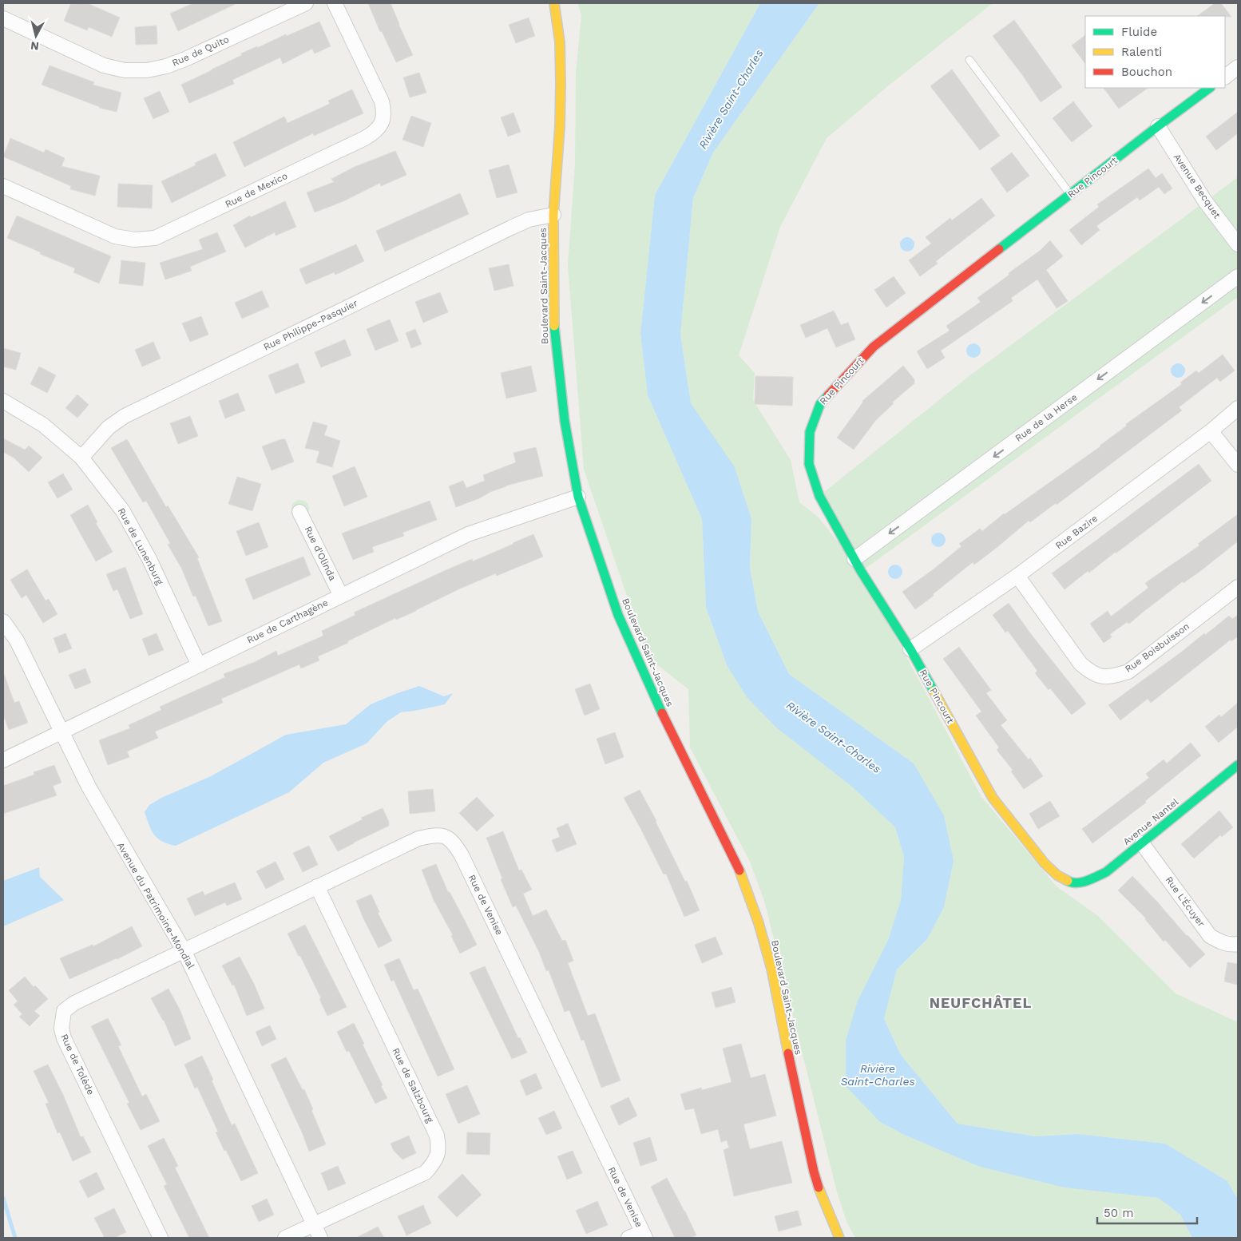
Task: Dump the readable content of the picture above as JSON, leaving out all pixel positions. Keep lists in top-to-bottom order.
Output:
{
  "streets": {
    "street": [
      "Rue de Quito",
      "Rue Pincourt",
      "Avenue Becquet",
      "Rue de Mexico",
      "Boulevard Saint-Jacques",
      "Rue Philippe-Pasquier",
      "Rue de la Herse",
      "Rue Bazire",
      "Rue de Lunenburg",
      "Rue d'Olinda",
      "Rue de Carthagène",
      "Rue Boisbuisson",
      "Avenue Nantel",
      "Rue L'Écuyer",
      "Rue de Venise",
      "Avenue du Patrimoine-Mondial",
      "Rue de Tolède",
      "Rue de Salzbourg"
    ]
  },
  "crossings": [
    ["Rue Pincourt", "Avenue Becquet"],
    ["Rue Pincourt", "Rue de la Herse"],
    ["Rue Pincourt", "Rue Bazire"],
    ["Rue Pincourt", "Avenue Nantel"],
    ["Boulevard Saint-Jacques", "Rue Philippe-Pasquier"],
    ["Boulevard Saint-Jacques", "Rue de Carthagène"],
    ["Rue Philippe-Pasquier", "Rue de Lunenburg"],
    ["Rue Bazire", "Rue Boisbuisson"],
    ["Rue de Lunenburg", "Rue de Carthagène"],
    ["Rue d'Olinda", "Rue de Carthagène"],
    ["Rue de Carthagène", "Avenue du Patrimoine-Mondial"],
    ["Avenue Nantel", "Rue L'Écuyer"],
    ["Rue de Venise", "Avenue du Patrimoine-Mondial"],
    ["Rue de Venise", "Rue de Tolède"],
    ["Rue de Venise", "Rue de Salzbourg"],
    ["Avenue du Patrimoine-Mondial", "Rue de Tolède"],
    ["Avenue du Patrimoine-Mondial", "Rue de Salzbourg"]
  ],
  "one_way": ["Rue de la Herse"],
  "districts": ["NEUFCHÂTEL"],
  "water": ["Rivière Saint-Charles"],
  "legend": ["Fluide", "Ralenti", "Bouchon"],
  "scale_bar": "50 m",
  "north": "bottom"
}
